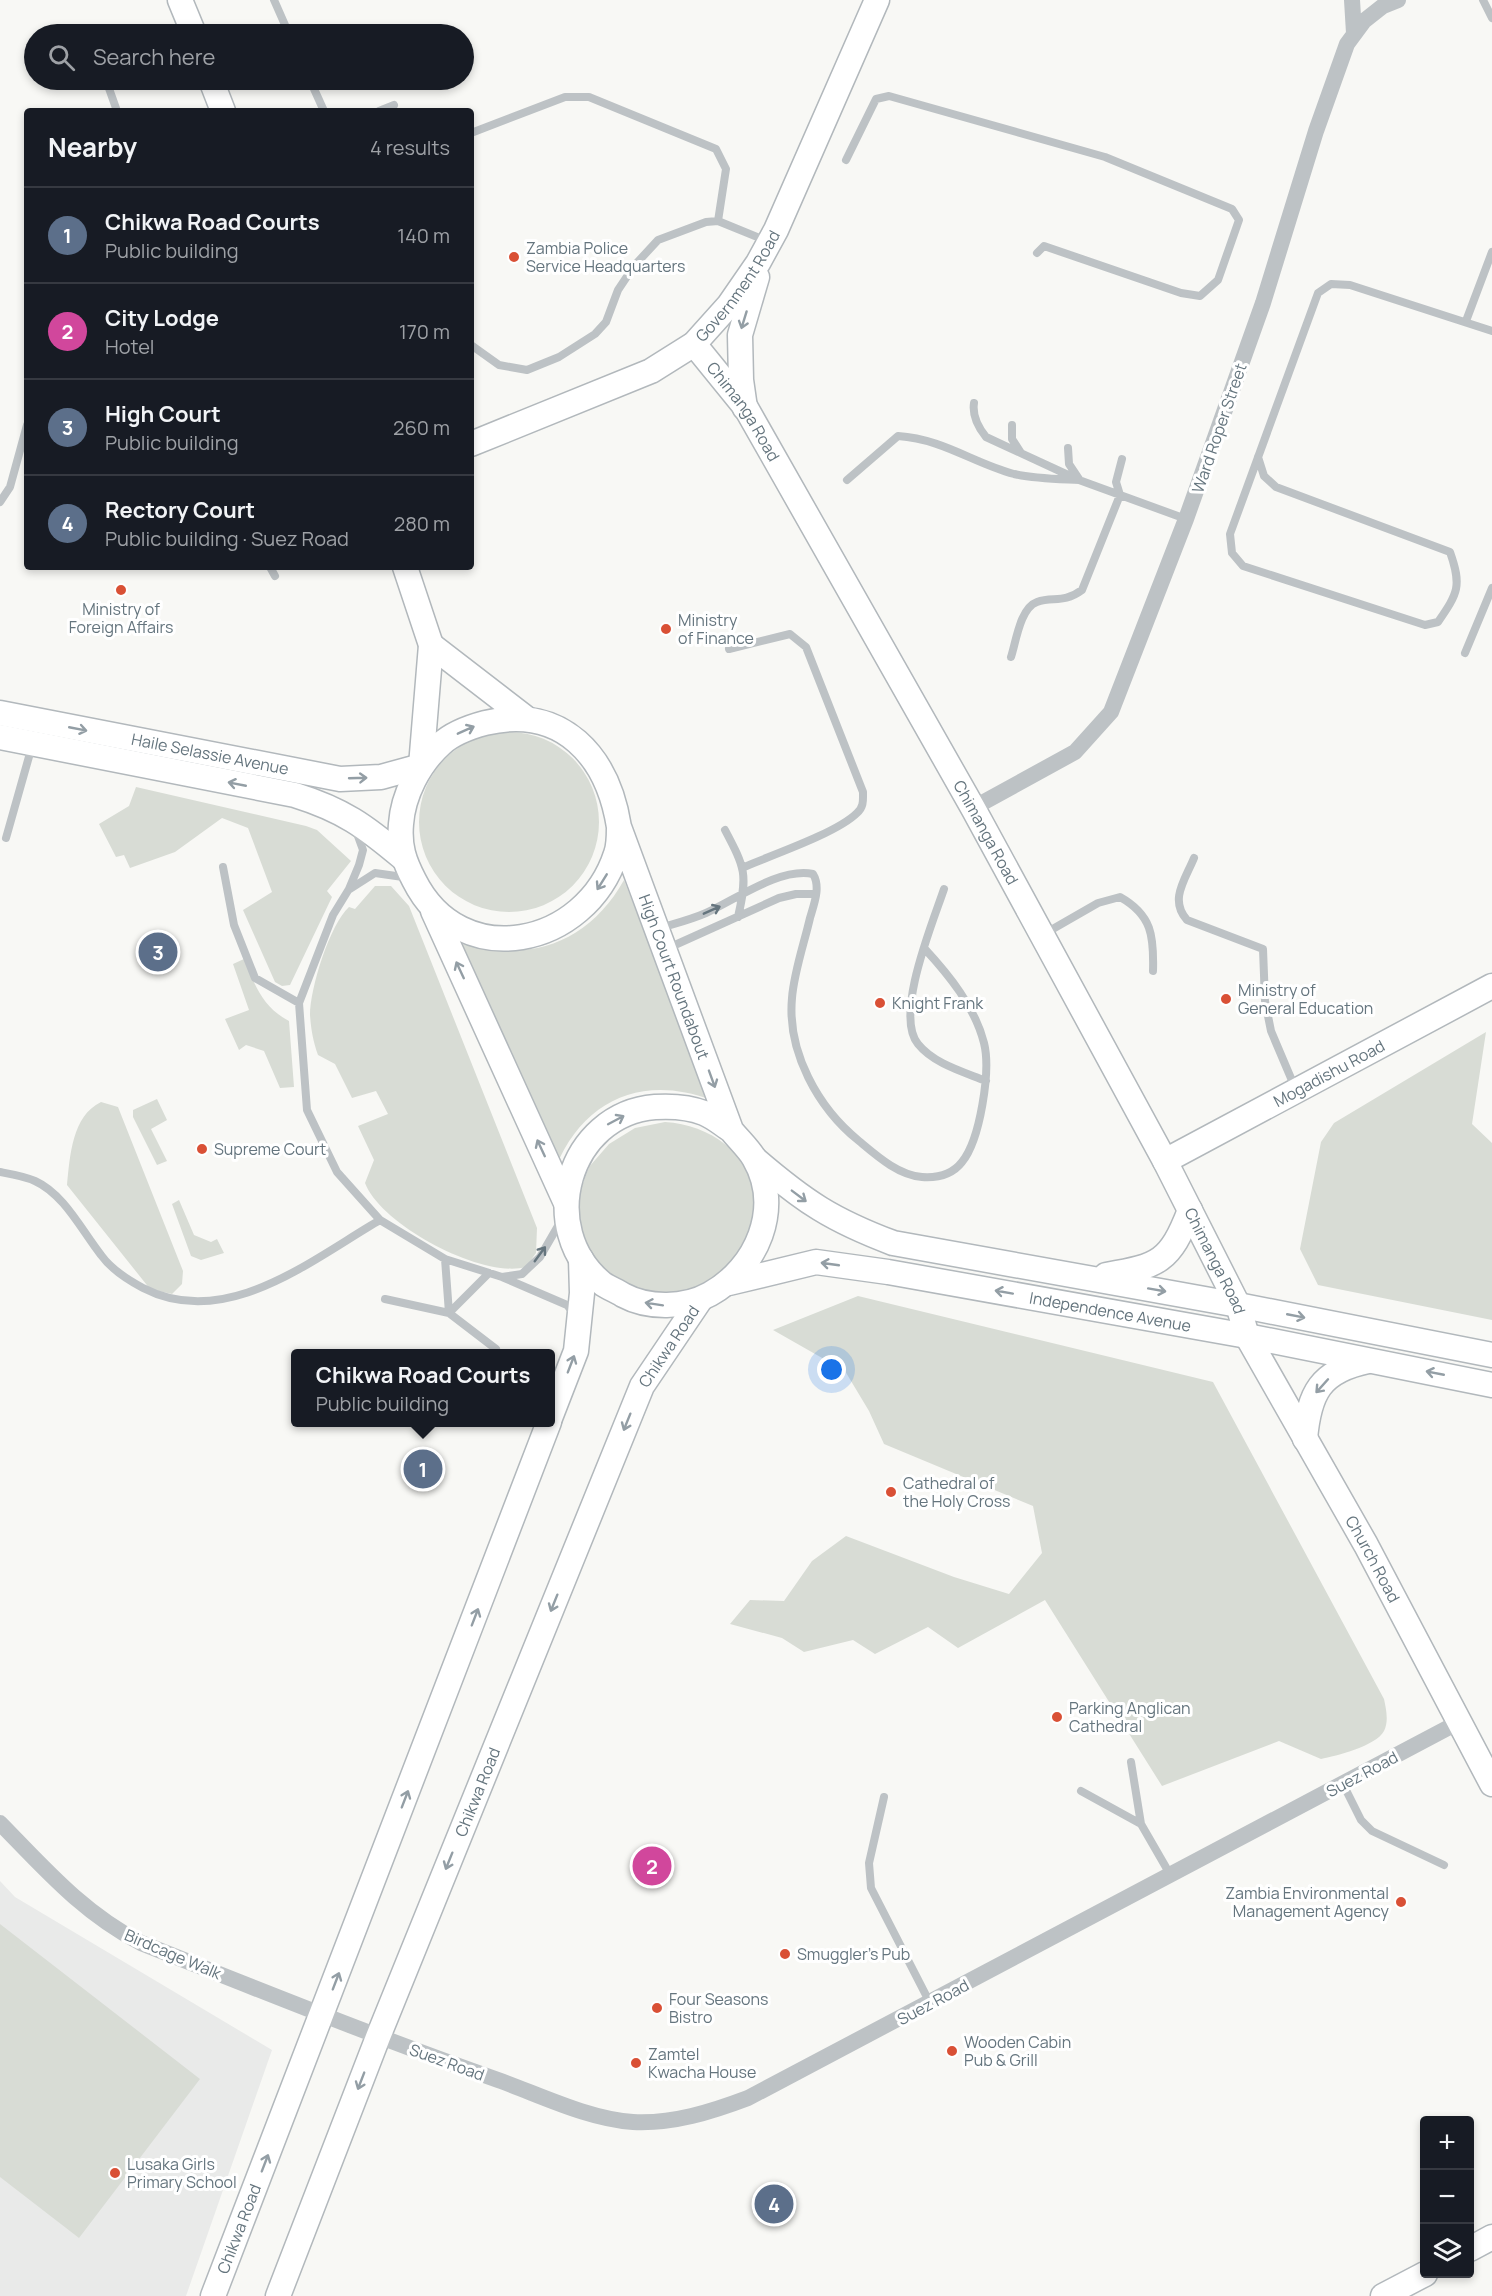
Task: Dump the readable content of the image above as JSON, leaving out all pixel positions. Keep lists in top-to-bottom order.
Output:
{
  "streets": {
    "main road": [
      "Government Road",
      "Chimanga Road",
      "Haile Selassie Avenue",
      "High Court Roundabout",
      "Mogadishu Road",
      "Independence Avenue",
      "Chikwa Road",
      "Church Road"
    ],
    "street": ["Ward Roper Street", "Suez Road", "Birdcage Walk"]
  },
  "crossings": [
    ["Government Road", "Chimanga Road"],
    ["Chimanga Road", "Ward Roper Street"],
    ["Chimanga Road", "Mogadishu Road"],
    ["Chimanga Road", "Independence Avenue"],
    ["Chimanga Road", "Church Road"],
    ["Haile Selassie Avenue", "High Court Roundabout"],
    ["High Court Roundabout", "Independence Avenue"],
    ["High Court Roundabout", "Chikwa Road"],
    ["Independence Avenue", "Chikwa Road"],
    ["Independence Avenue", "Church Road"],
    ["Chikwa Road", "Suez Road"],
    ["Chikwa Road", "Birdcage Walk"],
    ["Church Road", "Suez Road"],
    ["Suez Road", "Birdcage Walk"]
  ],
  "places": [
    "Zambia Police Service Headquarters",
    "Ministry of Foreign Affairs",
    "Ministry of Finance",
    "Ministry of General Education",
    "Knight Frank",
    "Supreme Court",
    "Cathedral of the Holy Cross",
    "Parking Anglican Cathedral",
    "Zambia Environmental Management Agency",
    "Smuggler's Pub",
    "Four Seasons Bistro",
    "Wooden Cabin Pub & Grill",
    "Zamtel Kwacha House",
    "Lusaka Girls Primary School"
  ],
  "page": {
    "search": "Search here",
    "heading": ["Nearby", "4 results"],
    "list": [
      {
        "mark": "1",
        "name": "Chikwa Road Courts",
        "note": "Public building",
        "value": "140 m"
      },
      {
        "mark": "2",
        "name": "City Lodge",
        "note": "Hotel",
        "value": "170 m"
      },
      {
        "mark": "3",
        "name": "High Court",
        "note": "Public building",
        "value": "260 m"
      },
      {
        "mark": "4",
        "name": "Rectory Court",
        "note": "Public building · Suez Road",
        "value": "280 m"
      }
    ],
    "pins": [
      "3",
      "1",
      "2",
      "4"
    ],
    "popup": ["Chikwa Road Courts", "Public building"],
    "map_buttons": ["+", "−"]
  }
}
